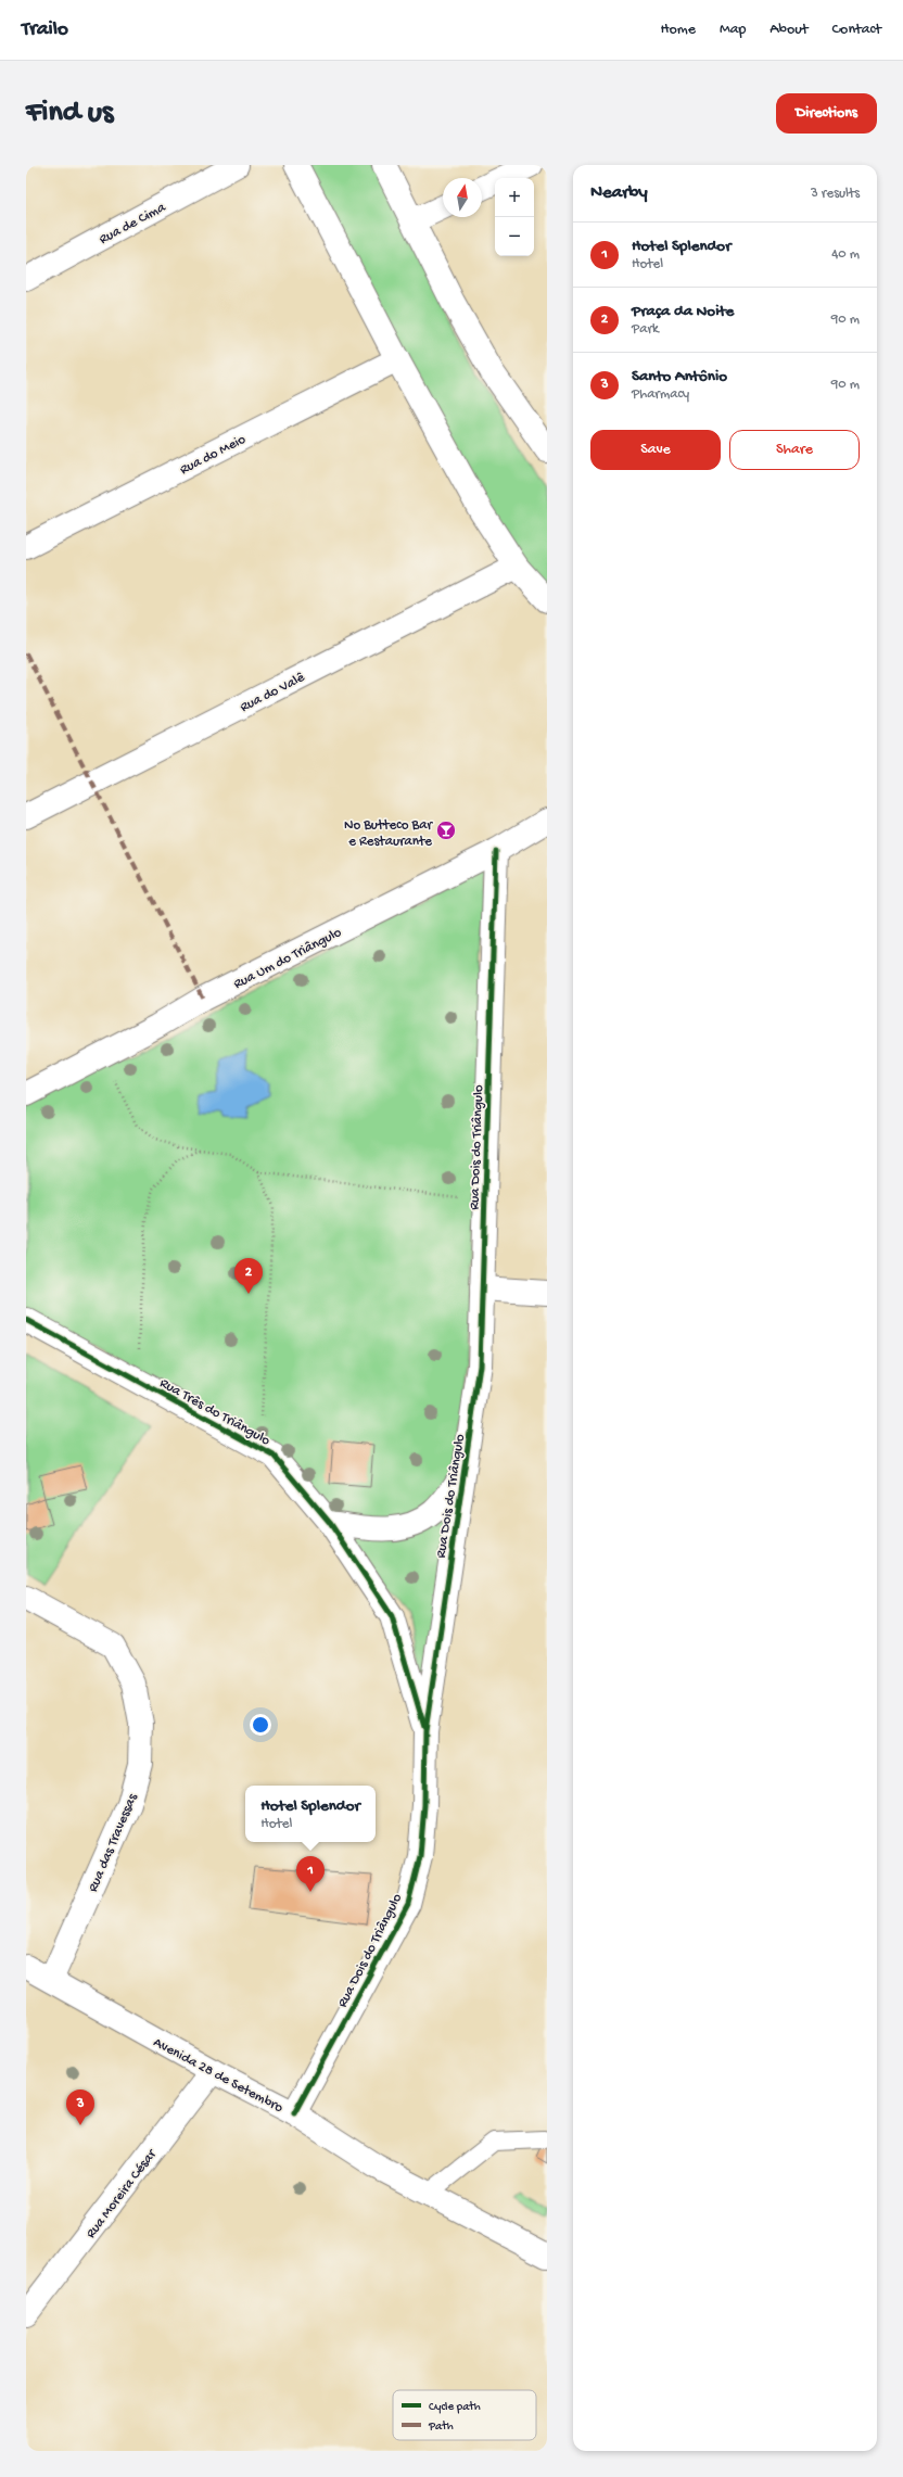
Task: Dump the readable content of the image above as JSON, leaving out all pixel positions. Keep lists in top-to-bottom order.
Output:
{
  "streets": {
    "street": [
      "Rua de Cima",
      "Rua do Meio",
      "Rua do Valê",
      "Rua Um do Triângulo",
      "Rua Dois do Triângulo",
      "Rua Três do Triângulo",
      "Rua das Travessas",
      "Avenida 28 de Setembro",
      "Rua Moreira César"
    ]
  },
  "crossings": [
    ["Rua Um do Triângulo", "Rua Dois do Triângulo"],
    ["Rua Dois do Triângulo", "Rua Três do Triângulo"],
    ["Rua Dois do Triângulo", "Avenida 28 de Setembro"],
    ["Rua das Travessas", "Avenida 28 de Setembro"],
    ["Avenida 28 de Setembro", "Rua Moreira César"]
  ],
  "places": {
    "bar": ["No Butteco Bar e Restaurante"]
  },
  "legend": ["Cycle path", "Path"],
  "north": "top",
  "page": {
    "header": "Trailo",
    "nav": [
      "Home",
      "Map",
      "About",
      "Contact"
    ],
    "buttons": [
      "Directions",
      ["Save", "Share"]
    ],
    "title": "Find us",
    "heading": ["Nearby", "3 results"],
    "map_buttons": ["+", "−"],
    "list": [
      {
        "mark": "1",
        "name": "Hotel Splendor",
        "note": "Hotel",
        "value": "40 m"
      },
      {
        "mark": "2",
        "name": "Praça da Noite",
        "note": "Park",
        "value": "90 m"
      },
      {
        "mark": "3",
        "name": "Santo Antônio",
        "note": "Pharmacy",
        "value": "90 m"
      }
    ],
    "pins": ["2", "1", "3"],
    "popup": ["Hotel Splendor", "Hotel"]
  }
}
